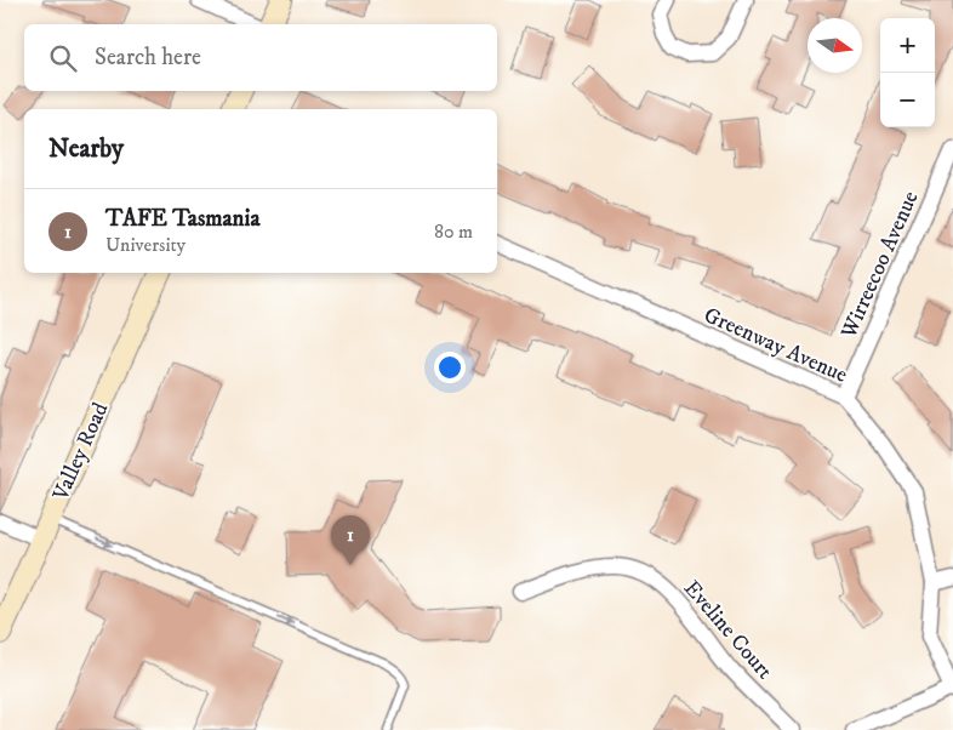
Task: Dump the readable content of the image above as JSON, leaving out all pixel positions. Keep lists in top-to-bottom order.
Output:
{
  "streets": {
    "street": [
      "Wirreecoo Avenue",
      "Greenway Avenue",
      "Valley Road",
      "Eveline Court"
    ]
  },
  "crossings": [
    ["Wirreecoo Avenue", "Greenway Avenue"]
  ],
  "north": "right",
  "page": {
    "map_buttons": ["+", "−"],
    "search": "Search here",
    "heading": "Nearby",
    "list": [
      {
        "mark": "1",
        "name": "TAFE Tasmania",
        "note": "University",
        "value": "80 m"
      }
    ],
    "pins": "1"
  }
}
